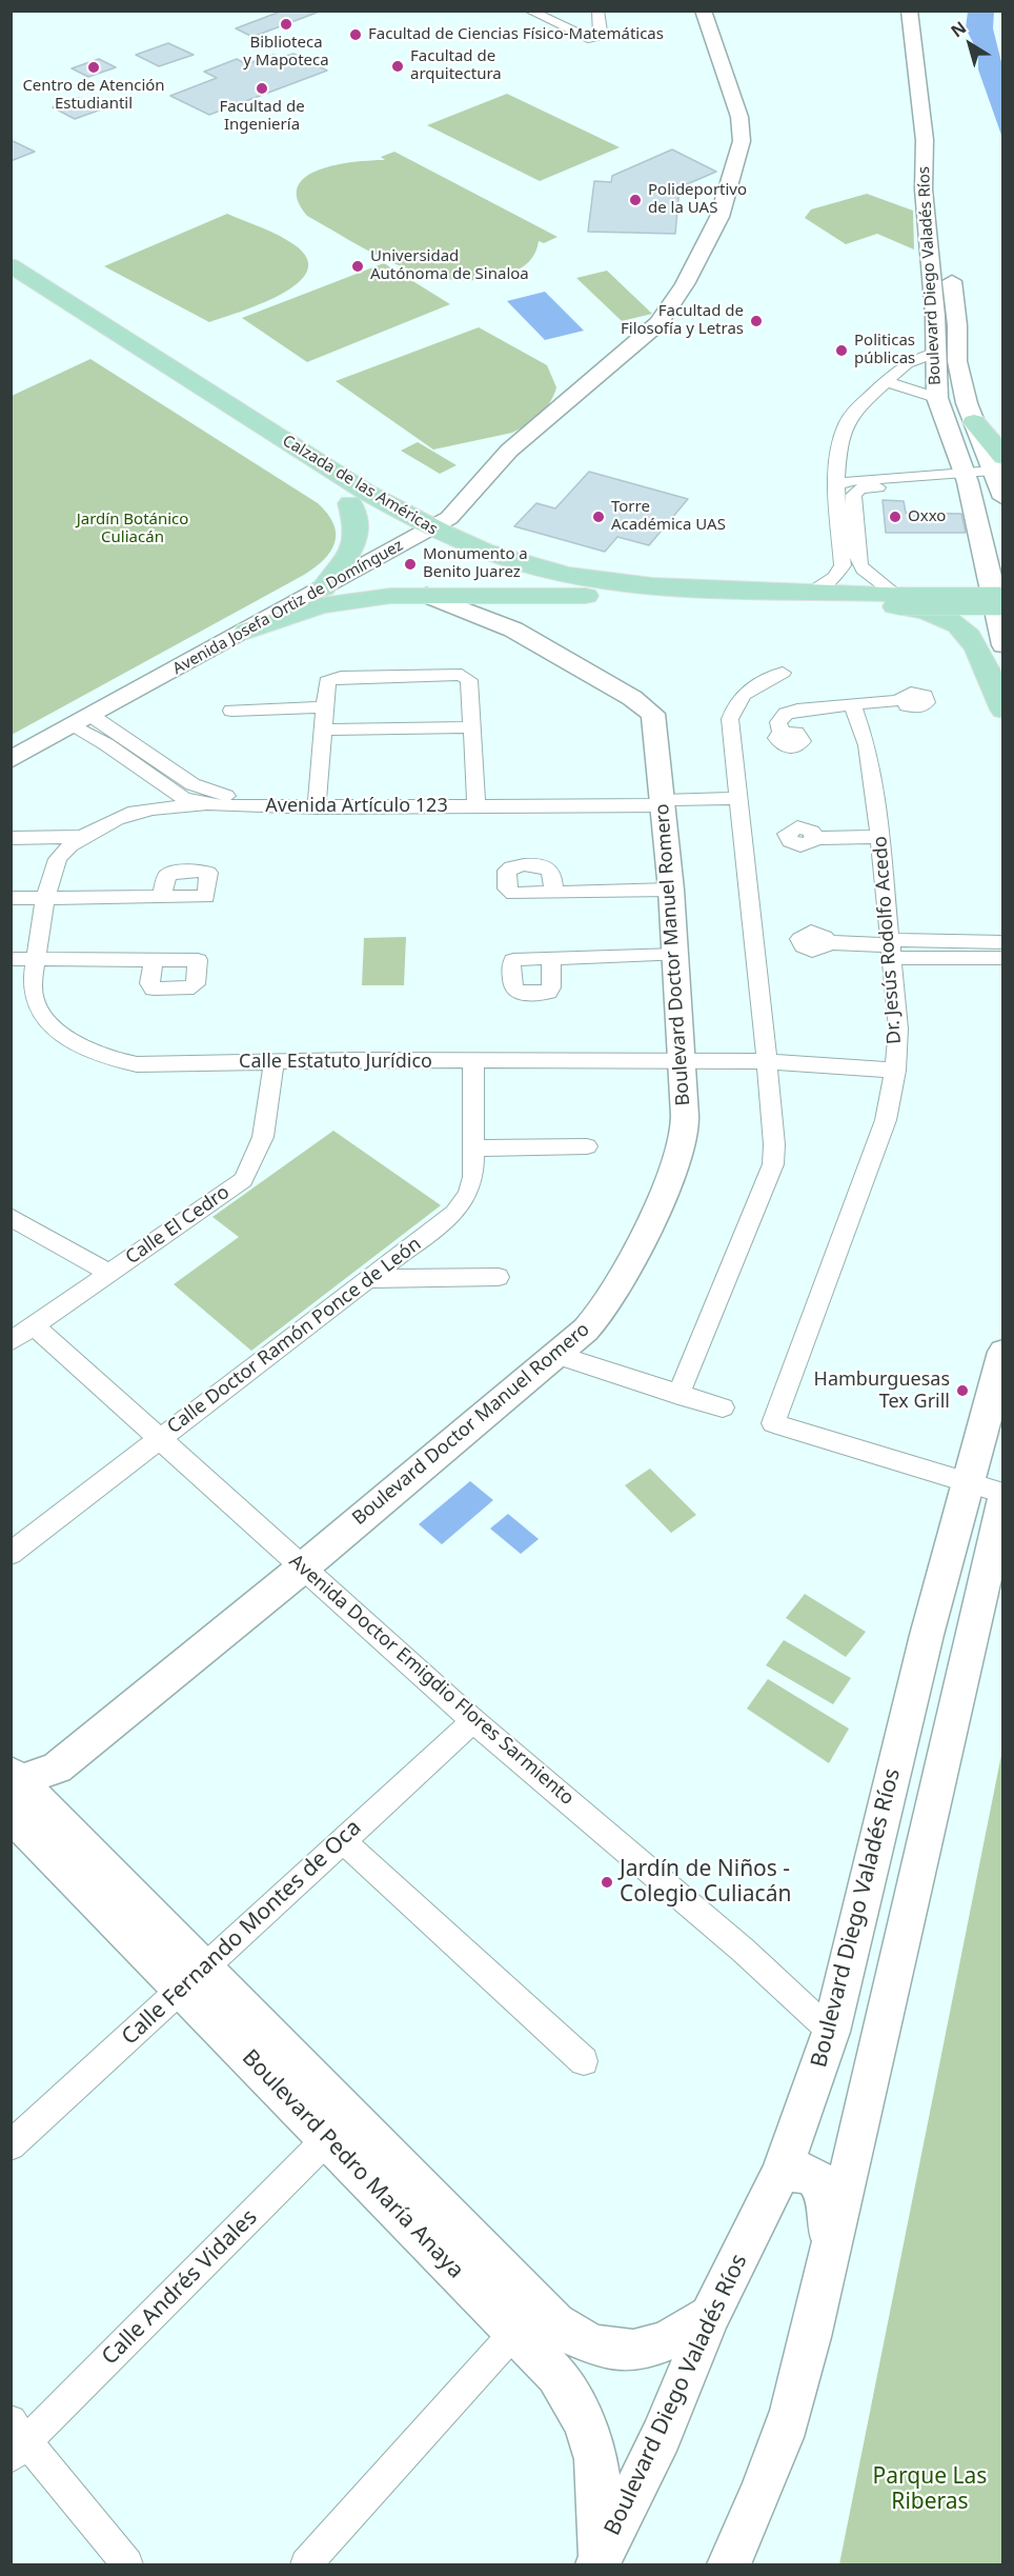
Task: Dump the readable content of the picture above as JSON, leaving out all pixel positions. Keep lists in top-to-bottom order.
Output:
{
  "streets": {
    "main road": [
      "Boulevard Diego Valadés Ríos",
      "Calzada de las Américas",
      "Avenida Josefa Ortiz de Domínguez",
      "Boulevard Doctor Manuel Romero",
      "Boulevard Pedro María Anaya"
    ],
    "street": [
      "Avenida Artículo 123",
      "Dr. Jesús Rodolfo Acedo",
      "Calle Estatuto Jurídico",
      "Calle El Cedro",
      "Calle Doctor Ramón Ponce de León",
      "Avenida Doctor Emigdio Flores Sarmiento",
      "Calle Fernando Montes de Oca",
      "Calle Andrés Vidales"
    ]
  },
  "crossings": [
    ["Boulevard Diego Valadés Ríos", "Dr. Jesús Rodolfo Acedo"],
    ["Boulevard Diego Valadés Ríos", "Avenida Doctor Emigdio Flores Sarmiento"],
    ["Boulevard Diego Valadés Ríos", "Boulevard Pedro María Anaya"],
    ["Calzada de las Américas", "Avenida Josefa Ortiz de Domínguez"],
    ["Avenida Josefa Ortiz de Domínguez", "Avenida Artículo 123"],
    ["Avenida Artículo 123", "Boulevard Doctor Manuel Romero"],
    ["Dr. Jesús Rodolfo Acedo", "Calle Estatuto Jurídico"],
    ["Boulevard Doctor Manuel Romero", "Calle Estatuto Jurídico"],
    ["Boulevard Doctor Manuel Romero", "Avenida Doctor Emigdio Flores Sarmiento"],
    ["Boulevard Doctor Manuel Romero", "Boulevard Pedro María Anaya"],
    ["Calle Estatuto Jurídico", "Calle El Cedro"],
    ["Calle Estatuto Jurídico", "Calle Doctor Ramón Ponce de León"],
    ["Calle El Cedro", "Avenida Doctor Emigdio Flores Sarmiento"],
    ["Calle Doctor Ramón Ponce de León", "Avenida Doctor Emigdio Flores Sarmiento"],
    ["Avenida Doctor Emigdio Flores Sarmiento", "Calle Fernando Montes de Oca"],
    ["Calle Fernando Montes de Oca", "Boulevard Pedro María Anaya"],
    ["Boulevard Pedro María Anaya", "Calle Andrés Vidales"]
  ],
  "parks": ["Jardín Botánico Culiacán", "Parque Las Riberas"],
  "places": [
    "Biblioteca y Mapoteca",
    "Facultad de Ciencias Físico-Matemáticas",
    "Facultad de arquitectura",
    "Centro de Atención Estudiantil",
    "Facultad de Ingeniería",
    "Polideportivo de la UAS",
    "Universidad Autónoma de Sinaloa",
    "Facultad de Filosofía y Letras",
    "Politicas públicas",
    "Torre Académica UAS",
    "Oxxo",
    "Monumento a Benito Juarez",
    "Hamburguesas Tex Grill",
    "Jardín de Niños - Colegio Culiacán"
  ],
  "north": "top left"
}
